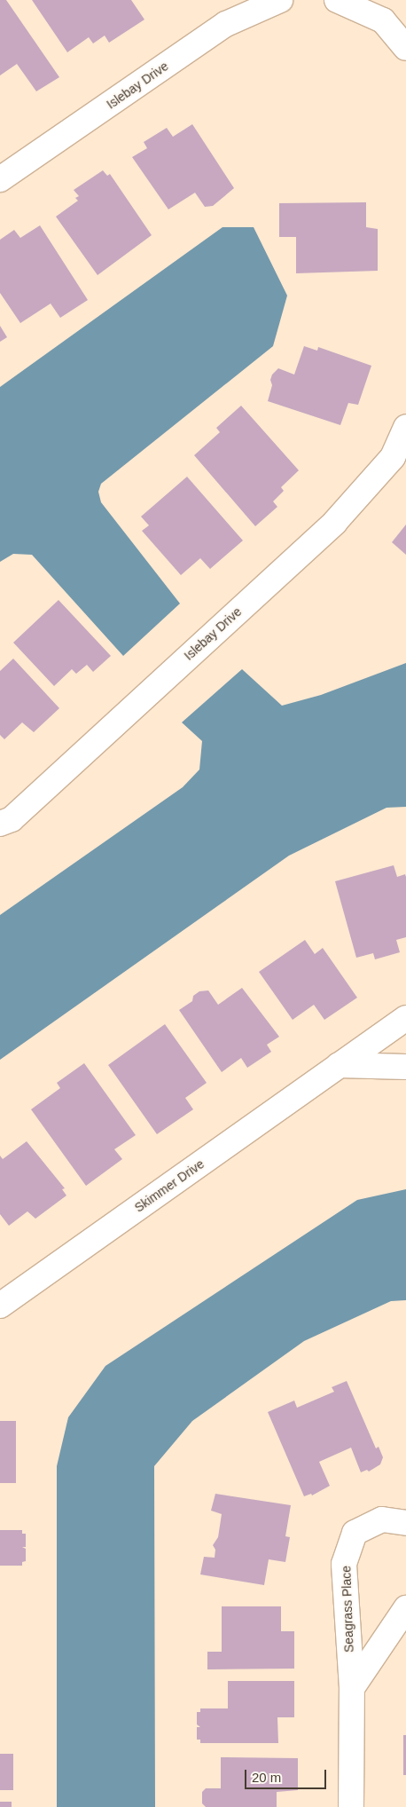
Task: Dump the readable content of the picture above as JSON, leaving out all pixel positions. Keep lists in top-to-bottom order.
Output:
{
  "streets": {
    "street": ["Islebay Drive", "Skimmer Drive", "Seagrass Place"]
  },
  "scale_bar": "20 m"
}
